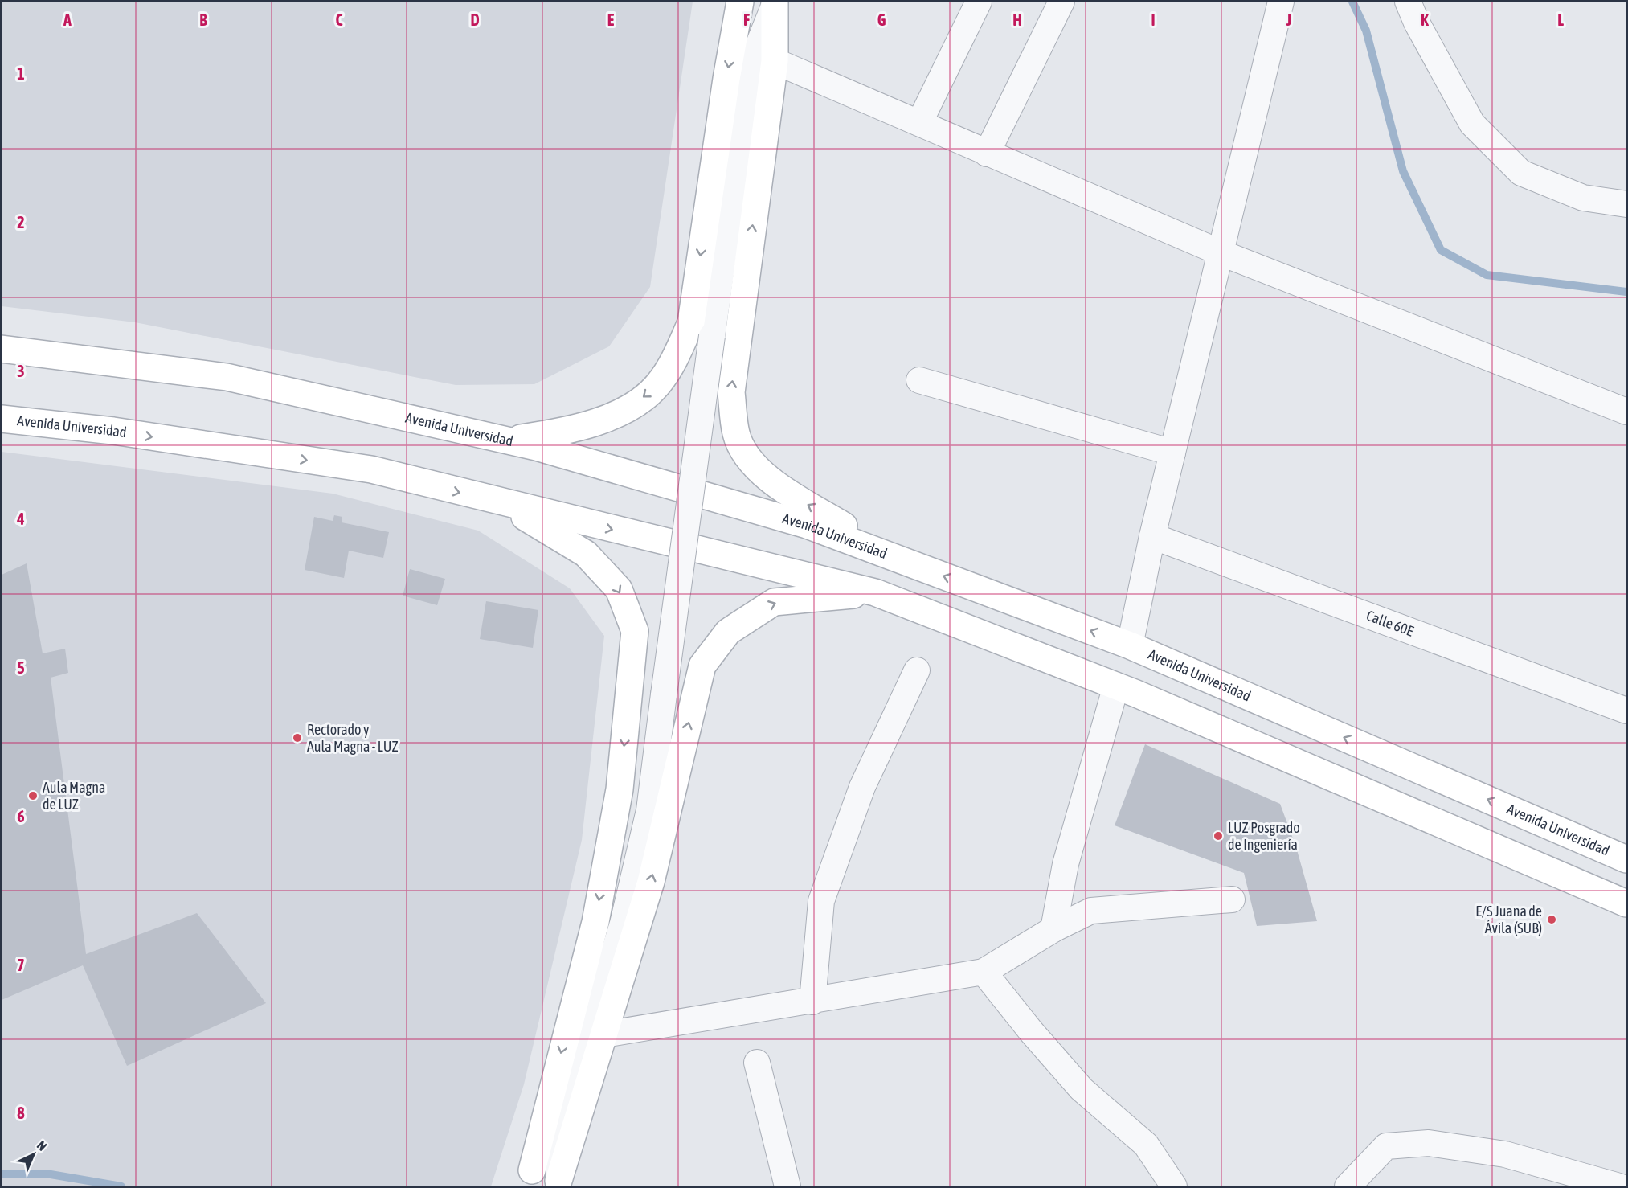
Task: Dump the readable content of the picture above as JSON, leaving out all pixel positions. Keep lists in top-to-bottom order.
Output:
{
  "streets": {
    "street": ["Avenida Universidad", "Calle 60E"]
  },
  "places": [
    "Rectorado y Aula Magna - LUZ",
    "Aula Magna de LUZ",
    "LUZ Posgrado de Ingeniería",
    "E/S Juana de Ávila (SUB)"
  ],
  "north": "top right",
  "grid": {
    "columns": [
      "A",
      "B",
      "C",
      "D",
      "E",
      "F",
      "G",
      "H",
      "I",
      "J",
      "K",
      "L"
    ],
    "rows": [
      "1",
      "2",
      "3",
      "4",
      "5",
      "6",
      "7",
      "8"
    ]
  }
}
